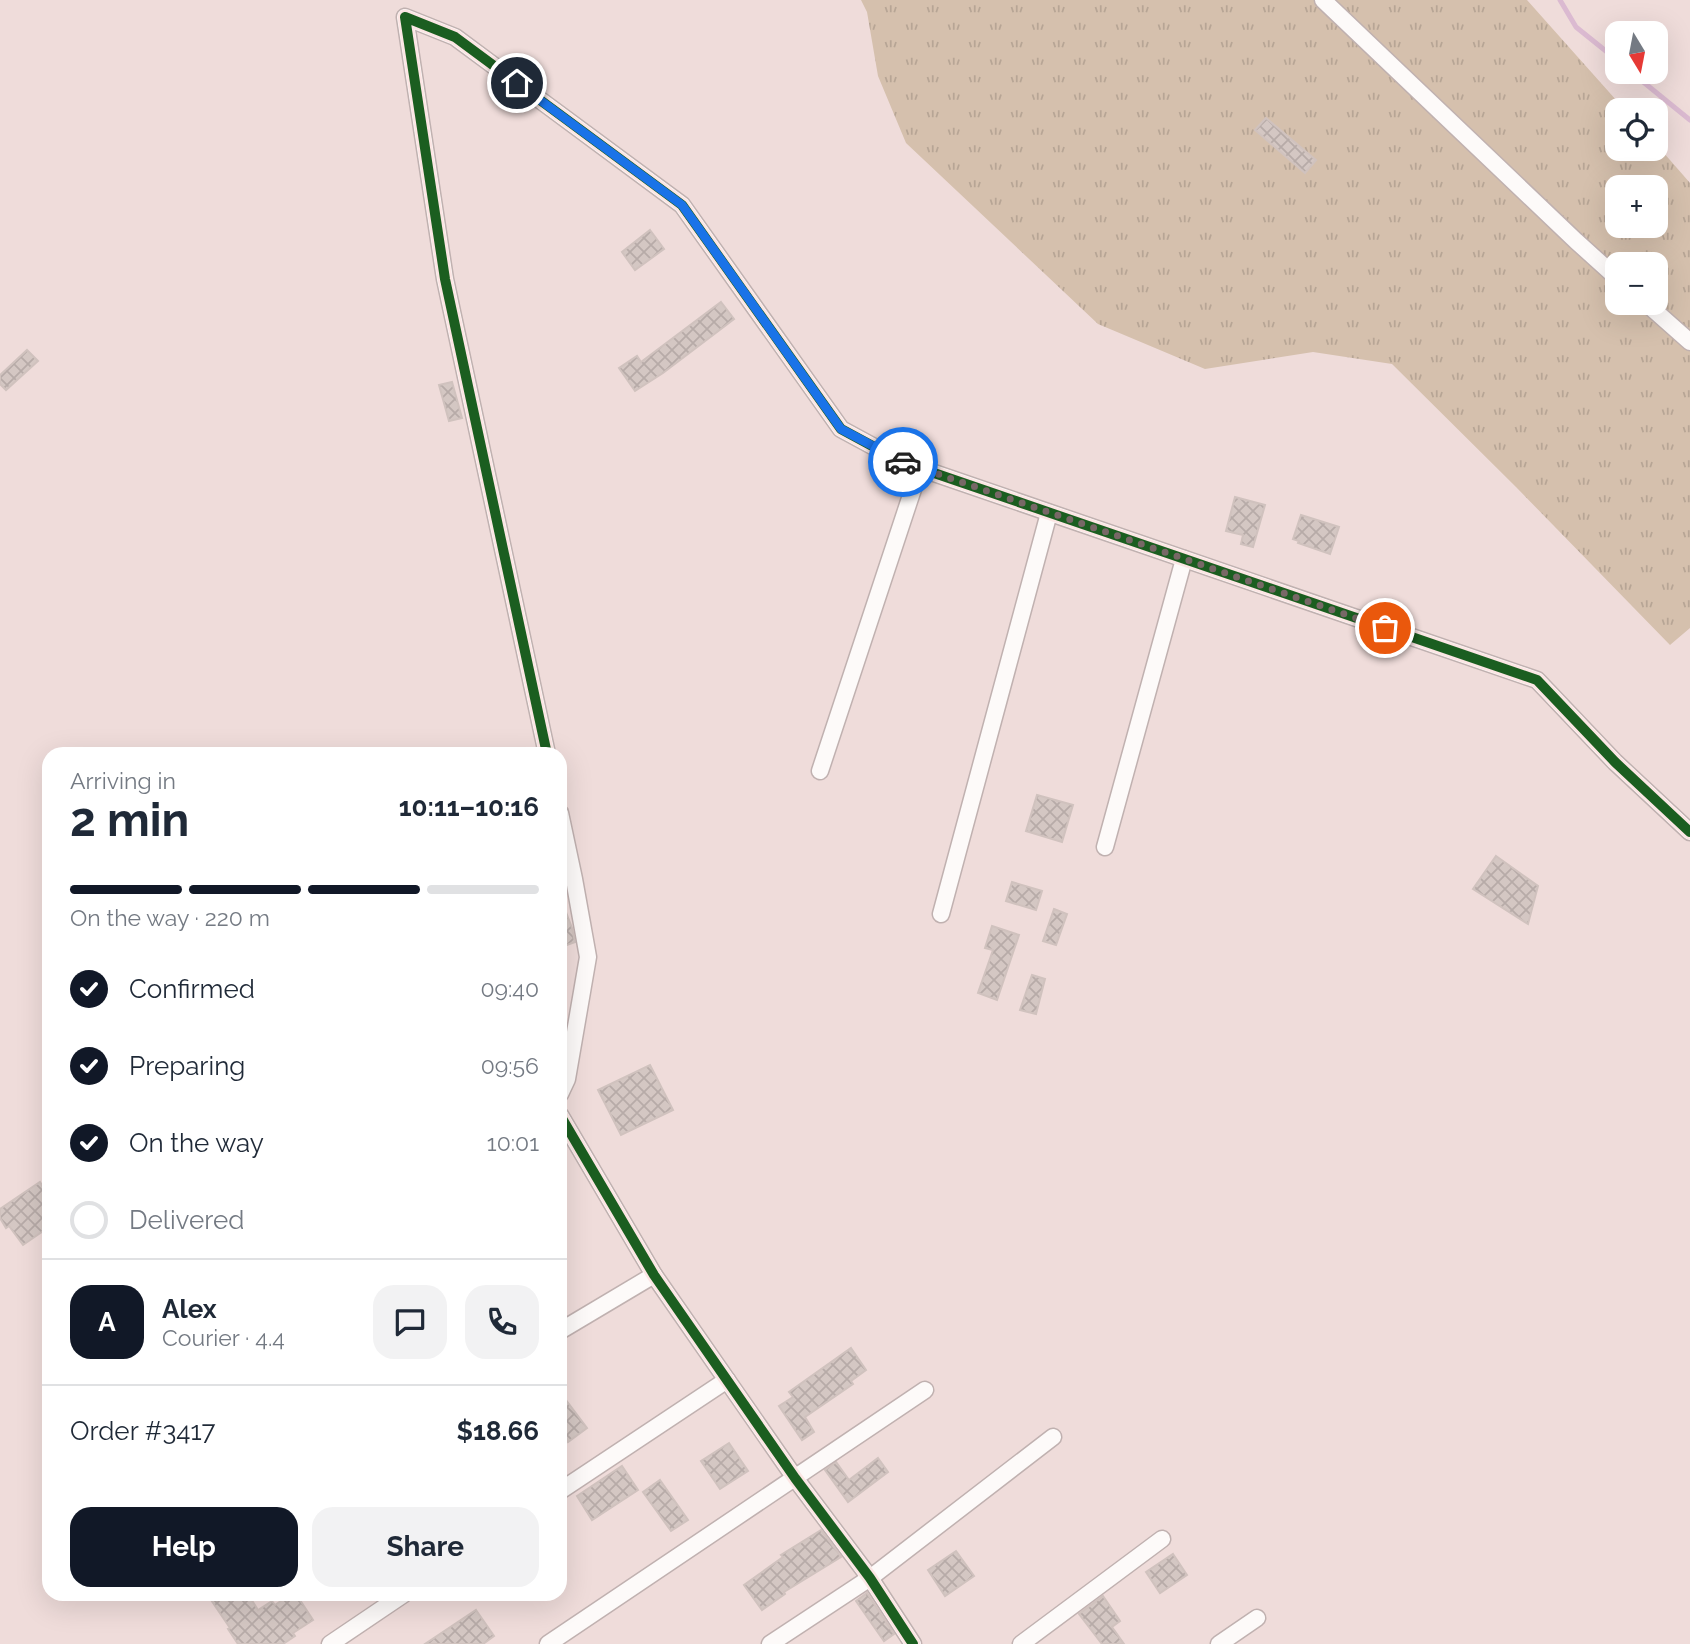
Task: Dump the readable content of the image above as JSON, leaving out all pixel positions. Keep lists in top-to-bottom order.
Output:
{
  "north": "bottom",
  "page": {
    "map_buttons": ["+", "−"],
    "heading": ["2 min", "Arriving in", "10:11–10:16"],
    "panel": [
      "Alex",
      "Courier · 4.4",
      "Order #3417",
      "$18.66"
    ],
    "bar": "On the way · 220 m",
    "list": [
      ["Confirmed", "09:40"],
      ["Preparing", "09:56"],
      ["On the way", "10:01"],
      "Delivered"
    ],
    "round": "A",
    "buttons": ["Help", "Share"]
  }
}
